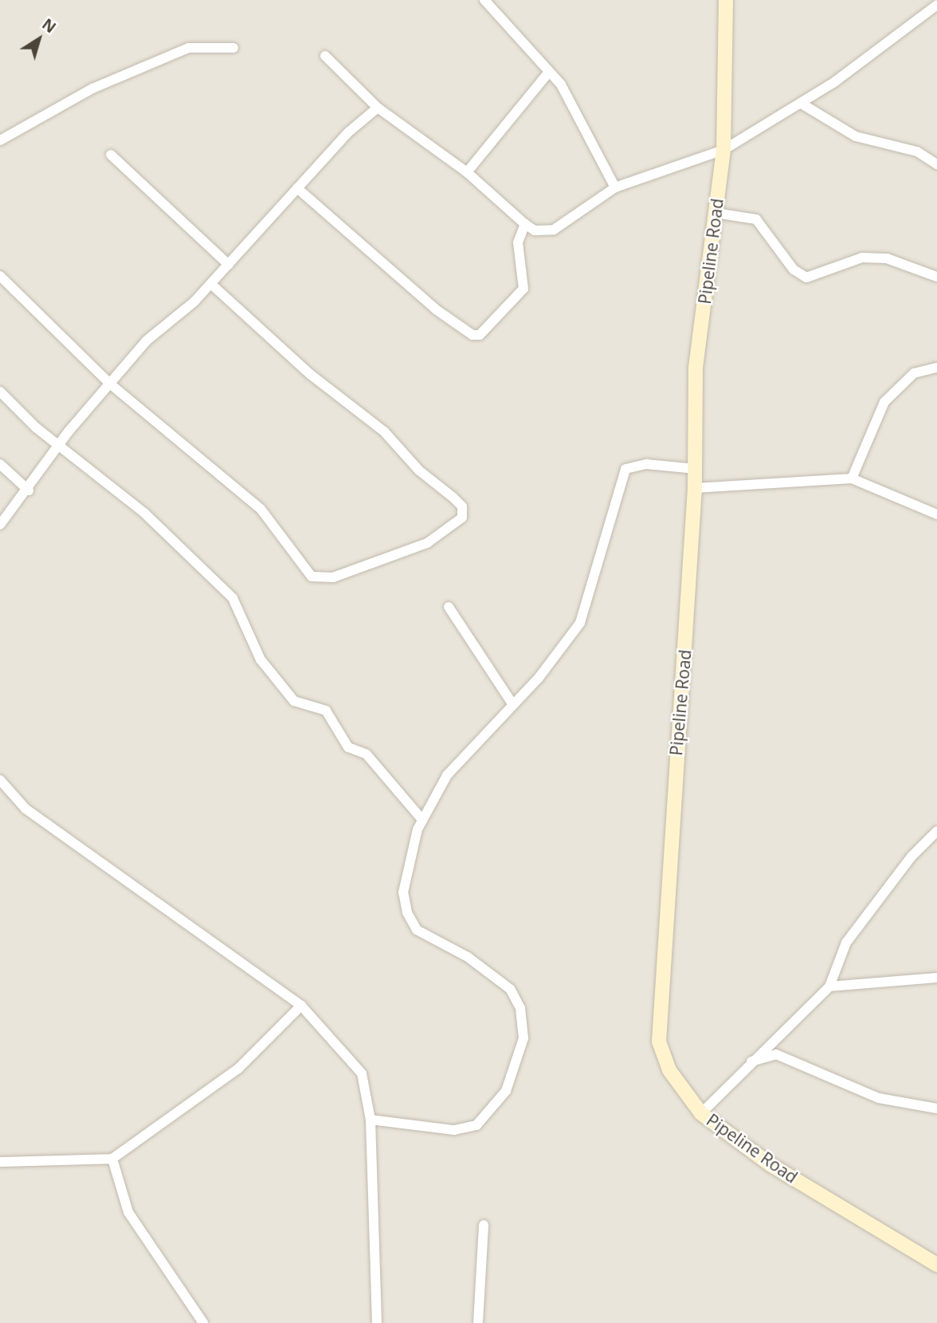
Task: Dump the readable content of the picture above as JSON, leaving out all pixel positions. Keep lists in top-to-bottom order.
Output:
{
  "streets": {
    "street": ["Pipeline Road"]
  },
  "north": "top right"
}
